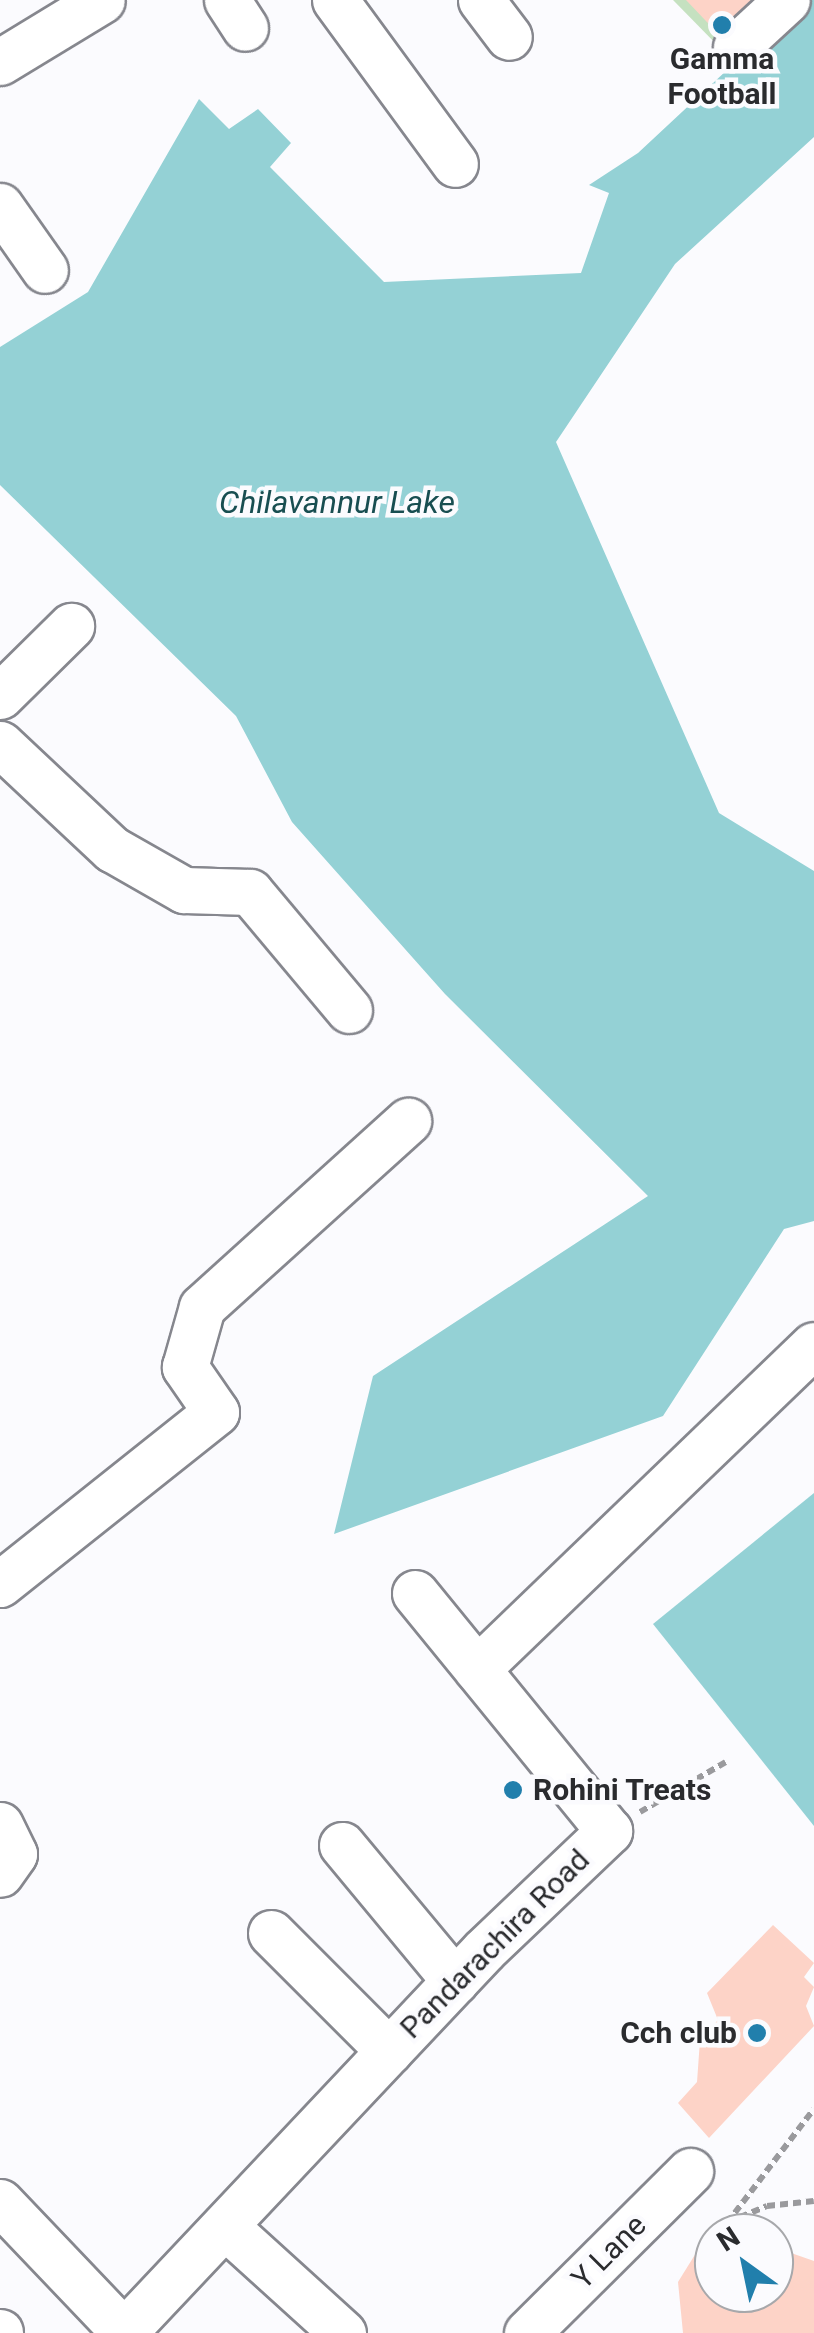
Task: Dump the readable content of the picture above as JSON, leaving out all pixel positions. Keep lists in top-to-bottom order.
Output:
{
  "streets": {
    "street": ["Pandarachira Road", "Y Lane"]
  },
  "water": ["Chilavannur Lake"],
  "places": ["Gamma Football", "Rohini Treats", "Cch club"],
  "north": "top left"
}
